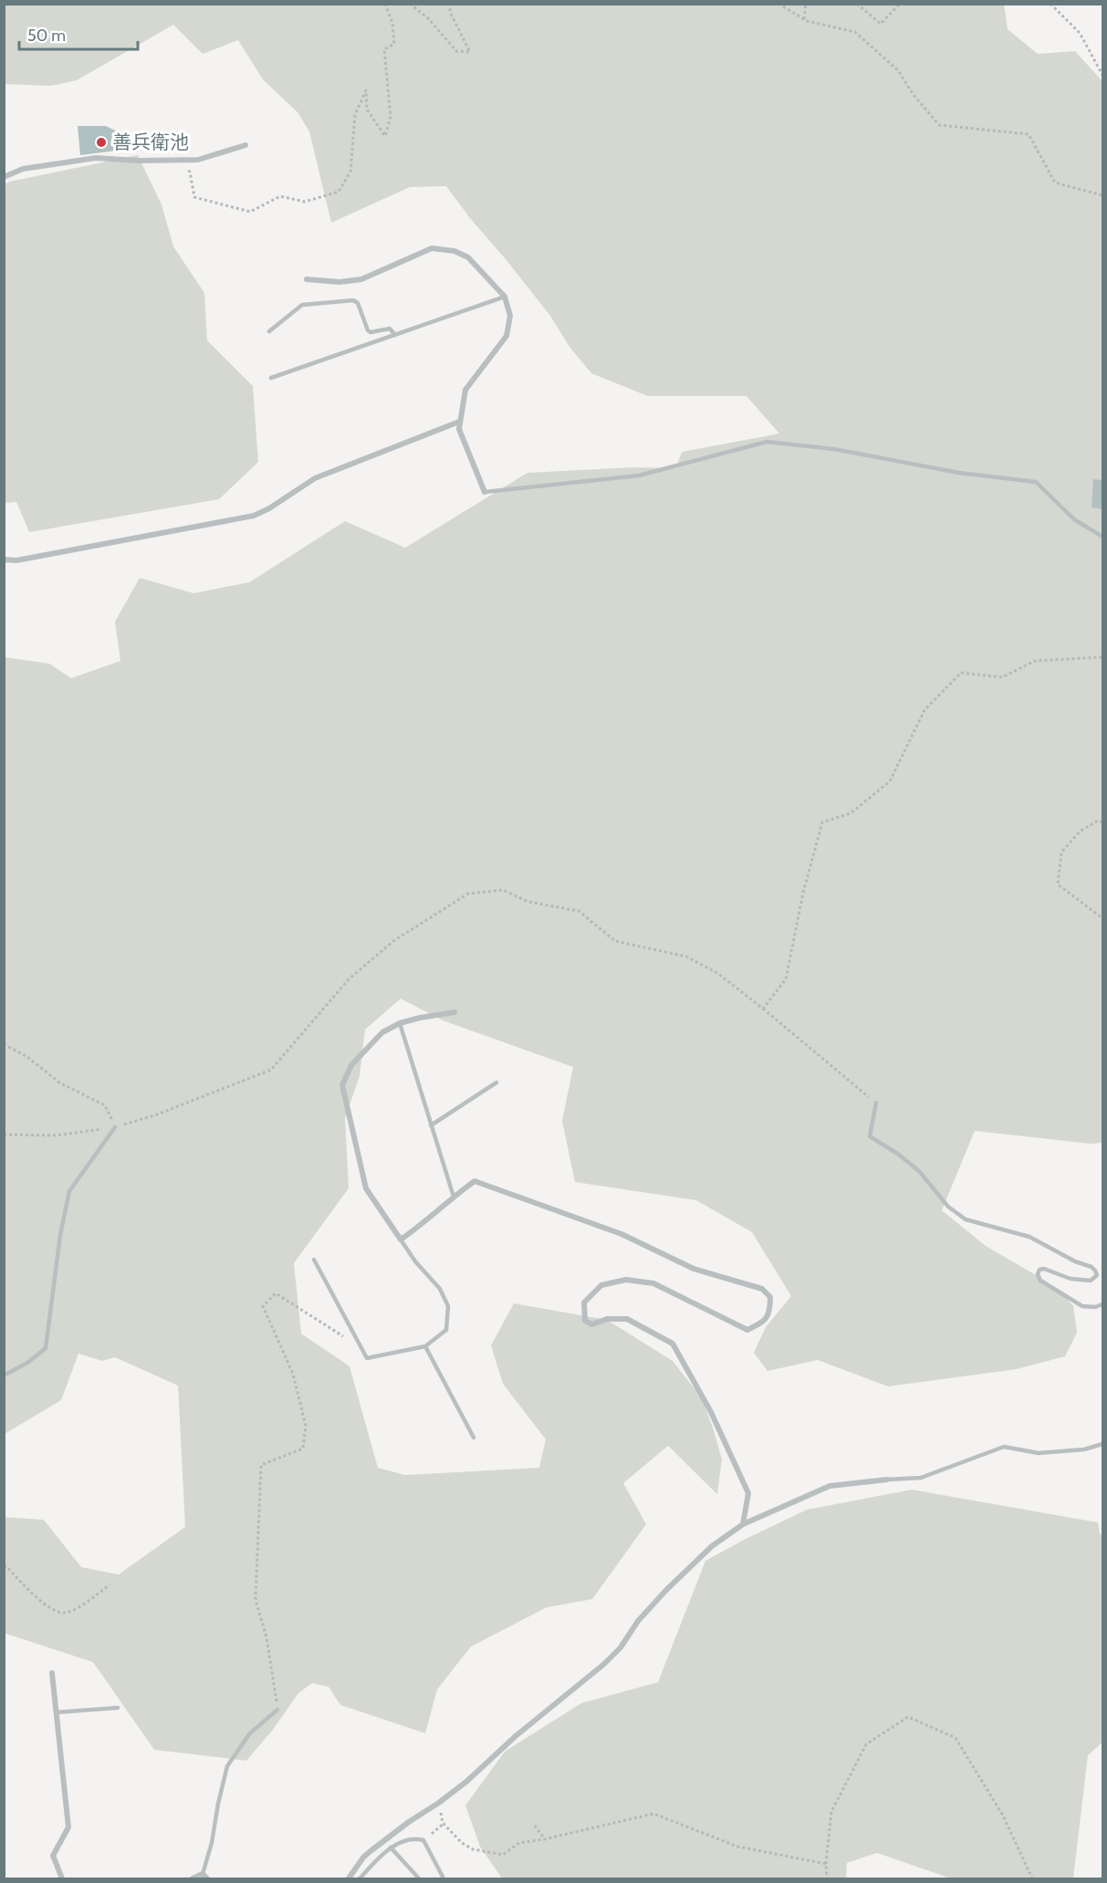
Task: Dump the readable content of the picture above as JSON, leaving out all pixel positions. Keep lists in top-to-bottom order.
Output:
{
  "places": ["善兵衛池"],
  "scale_bar": "50 m"
}
